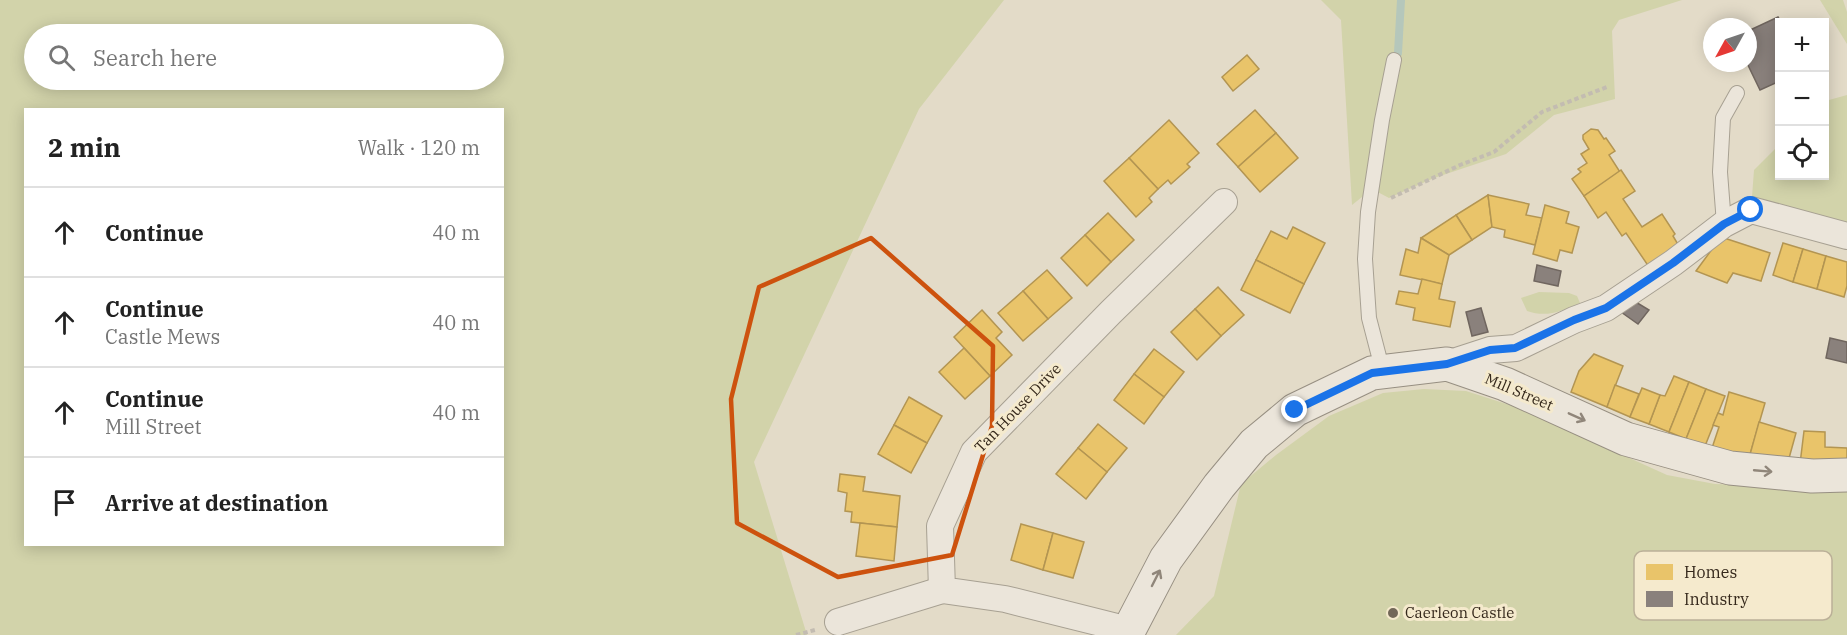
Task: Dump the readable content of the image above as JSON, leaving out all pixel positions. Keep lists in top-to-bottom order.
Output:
{
  "streets": {
    "main road": ["Mill Street"],
    "street": ["Tan House Drive"]
  },
  "one_way": ["Mill Street"],
  "places": ["Caerleon Castle"],
  "legend": ["Homes", "Industry"],
  "north": "bottom left",
  "page": {
    "map_buttons": ["+", "−"],
    "search": "Search here",
    "heading": ["2 min", "Walk · 120 m"],
    "list": [
      ["Continue", "40 m"],
      ["Continue", "Castle Mews", "40 m"],
      ["Continue", "Mill Street", "40 m"],
      "Arrive at destination"
    ]
  }
}
